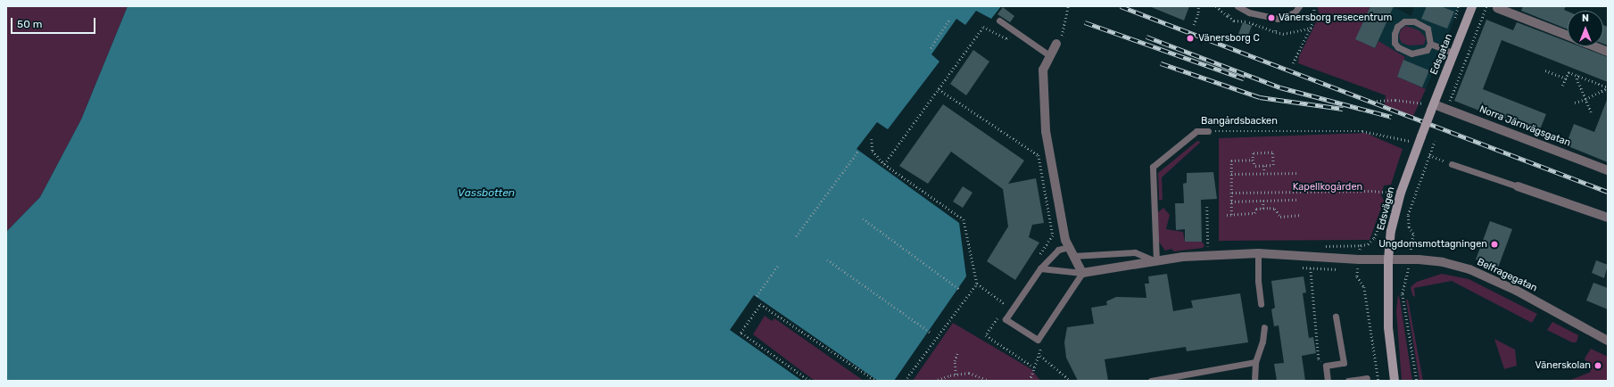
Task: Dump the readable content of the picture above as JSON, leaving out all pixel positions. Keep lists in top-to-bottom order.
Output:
{
  "streets": {
    "main road": ["Edsgatan", "Edsvägen"],
    "street": ["Norra Järnvägsgatan", "Belfragegatan"],
    "lane": ["Bangårdsbacken"]
  },
  "crossings": [
    ["Edsgatan", "Norra Järnvägsgatan"],
    ["Edsgatan", "Edsvägen"],
    ["Bangårdsbacken", "Belfragegatan"],
    ["Norra Järnvägsgatan", "Edsvägen"],
    ["Edsvägen", "Belfragegatan"]
  ],
  "water": ["Vassbotten"],
  "parks": ["Kapellkogården"],
  "places": [
    "Vänersborg resecentrum",
    "Vänersborg C",
    "Ungdomsmottagningen",
    "Vänerskolan"
  ],
  "scale_bar": "50 m",
  "north": "top"
}
